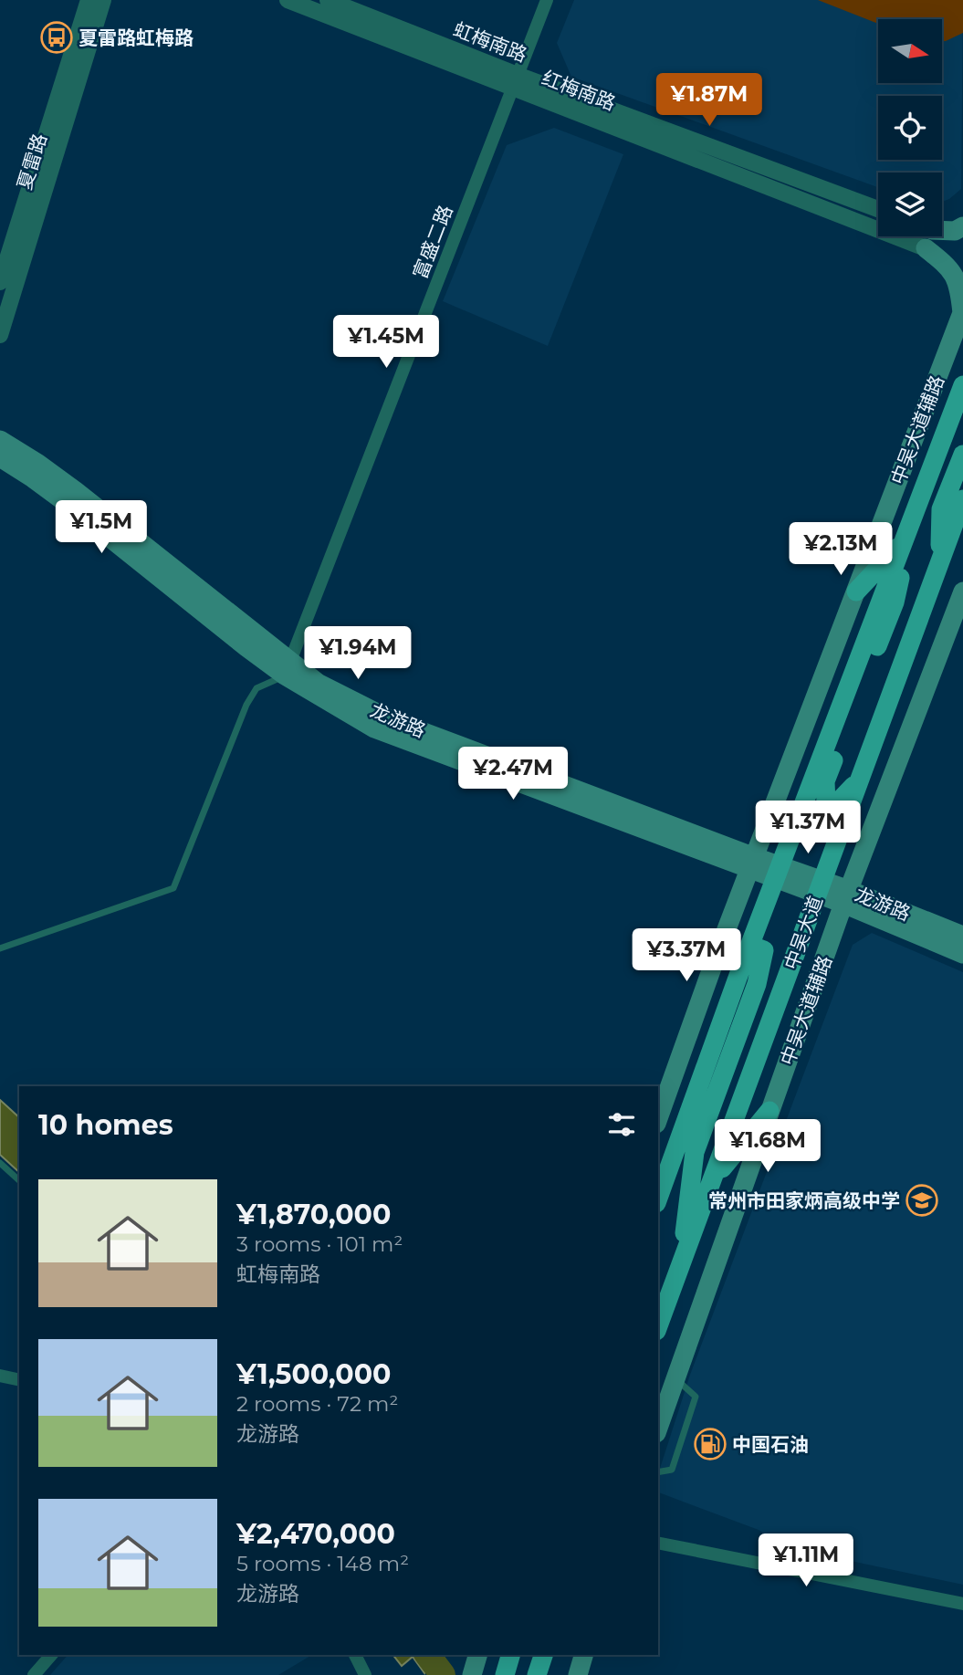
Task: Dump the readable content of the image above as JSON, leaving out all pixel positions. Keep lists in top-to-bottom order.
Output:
{
  "streets": {
    "main road": ["中吴大道辅路", "龙游路", "中吴大道"],
    "street": [
      "虹梅南路",
      "红梅南路",
      "夏雷路",
      "富盛二路"
    ]
  },
  "crossings": [
    ["虹梅南路", "红梅南路"],
    ["虹梅南路", "富盛二路"],
    ["红梅南路", "富盛二路"],
    ["富盛二路", "龙游路"],
    ["中吴大道辅路", "龙游路"],
    ["龙游路", "中吴大道"]
  ],
  "places": {
    "bus stop": ["夏雷路虹梅路"],
    "school or university": ["常州市田家炳高级中学"],
    "fuel station": ["中国石油"]
  },
  "north": "right",
  "page": {
    "price": [
      "¥1.87M",
      "¥1.45M",
      "¥1.5M",
      "¥2.13M",
      "¥1.94M",
      "¥2.47M",
      "¥1.37M",
      "¥3.37M",
      "¥1.68M",
      "¥1.11M"
    ],
    "heading": "10 homes",
    "list": [
      {
        "name": "¥1,870,000",
        "note": "3 rooms · 101 m² · 虹梅南路"
      },
      {
        "name": "¥1,500,000",
        "note": "2 rooms · 72 m² · 龙游路"
      },
      {
        "name": "¥2,470,000",
        "note": "5 rooms · 148 m² · 龙游路"
      }
    ]
  }
}
